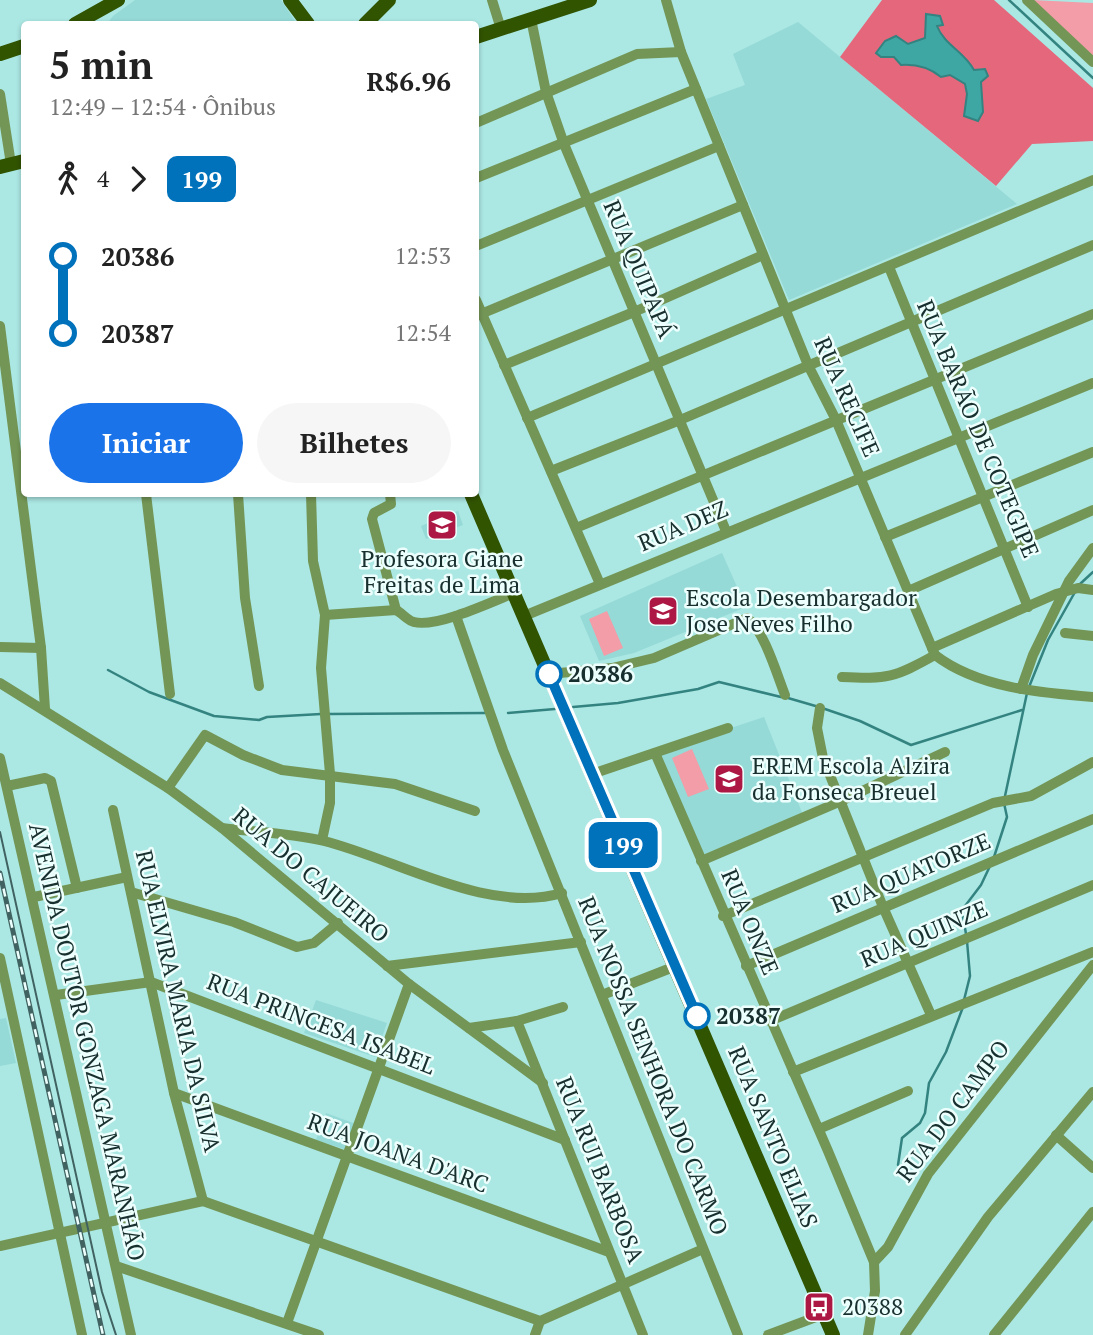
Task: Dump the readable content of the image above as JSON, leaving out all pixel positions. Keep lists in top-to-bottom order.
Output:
{
  "streets": {
    "main road": ["RUA SANTO ELIAS"],
    "street": [
      "RUA QUIPAPÁ",
      "RUA RECIFE",
      "RUA BARÃO DE COTEGIPE",
      "RUA DEZ",
      "RUA QUATORZE",
      "RUA DO CAJUEIRO",
      "RUA ONZE",
      "RUA QUINZE",
      "RUA ELVIRA MARIA DA SILVA",
      "RUA PRINCESA ISABEL",
      "AVENIDA DOUTOR GONZAGA MARANHÃO",
      "RUA NOSSA SENHORA DO CARMO",
      "RUA DO CAMPO",
      "RUA JOANA D'ARC",
      "RUA RUI BARBOSA"
    ]
  },
  "crossings": [
    ["RUA QUIPAPÁ", "RUA DEZ"],
    ["RUA RECIFE", "RUA DEZ"],
    ["RUA BARÃO DE COTEGIPE", "RUA DEZ"],
    ["RUA DEZ", "RUA SANTO ELIAS"],
    ["RUA QUATORZE", "RUA ONZE"],
    ["RUA DO CAJUEIRO", "RUA RUI BARBOSA"],
    ["RUA ONZE", "RUA QUINZE"],
    ["RUA ONZE", "RUA DO CAMPO"],
    ["RUA ELVIRA MARIA DA SILVA", "RUA PRINCESA ISABEL"],
    ["RUA ELVIRA MARIA DA SILVA", "RUA JOANA D'ARC"],
    ["RUA PRINCESA ISABEL", "AVENIDA DOUTOR GONZAGA MARANHÃO"],
    ["RUA PRINCESA ISABEL", "RUA RUI BARBOSA"],
    ["RUA JOANA D'ARC", "RUA RUI BARBOSA"]
  ],
  "places": {
    "school or university": ["Profesora Giane Freitas de Lima", "Escola Desembargador Jose Neves Filho", "EREM Escola Alzira da Fonseca Breuel"],
    "other": ["20386", "20387"],
    "bus stop": ["20388"]
  },
  "lines": ["bus line 199"],
  "page": {
    "on_map": "199",
    "heading": ["5 min", "12:49 – 12:54 · Ônibus", "R$6.96"],
    "legs": ["4", "199"],
    "list": [
      {
        "name": "20386",
        "value": "12:53"
      },
      {
        "name": "20387",
        "value": "12:54"
      }
    ],
    "buttons": ["Iniciar", "Bilhetes"]
  }
}
